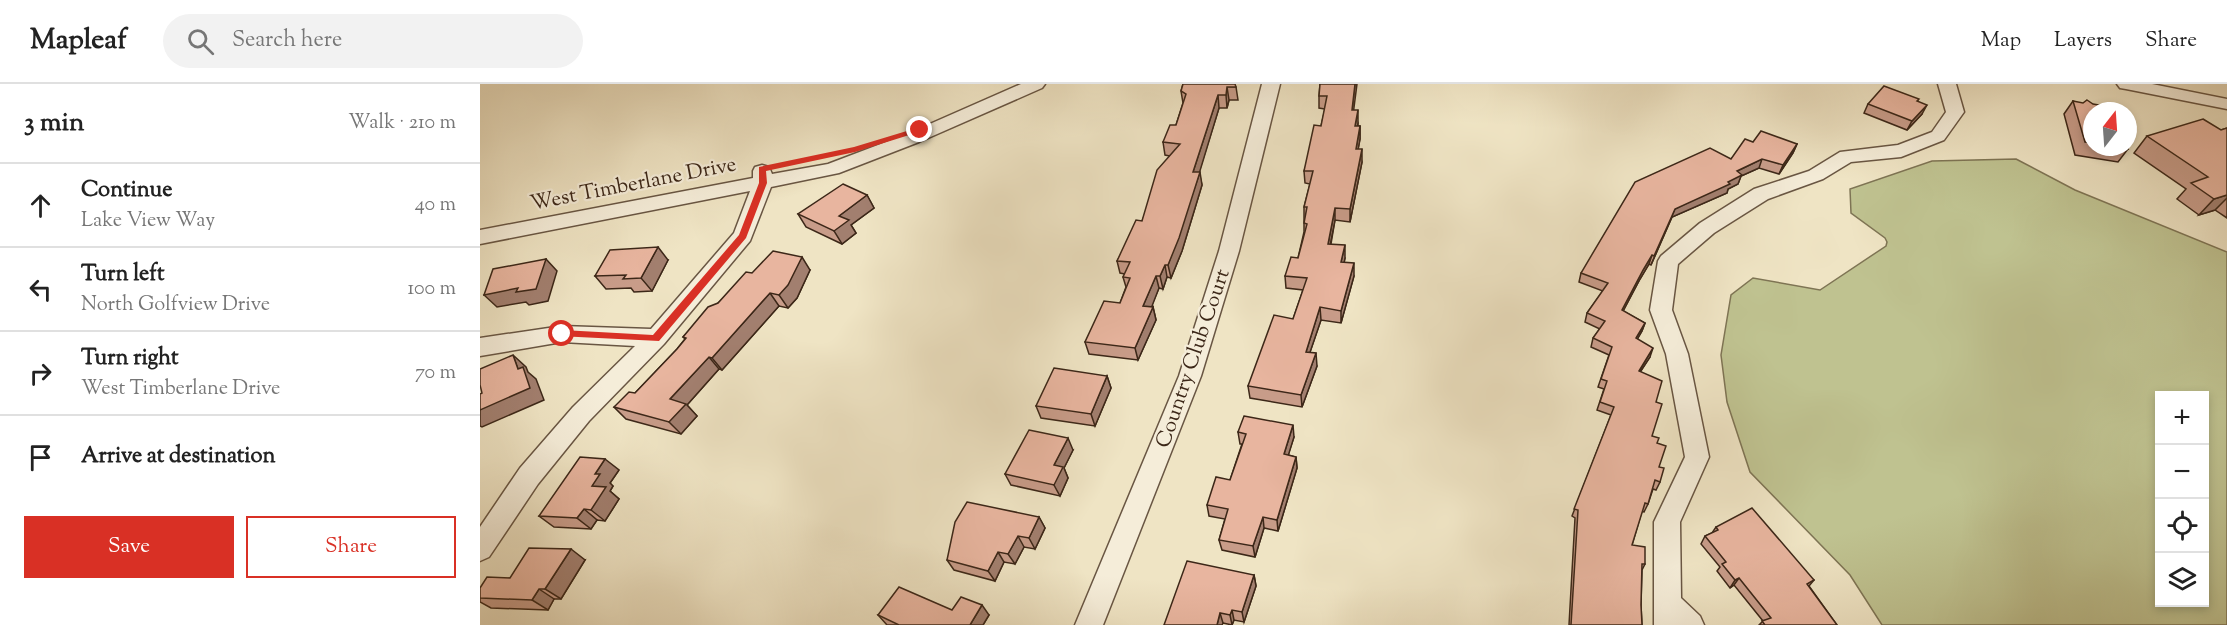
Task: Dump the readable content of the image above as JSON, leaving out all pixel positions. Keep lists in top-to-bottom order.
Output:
{
  "streets": {
    "street": ["West Timberlane Drive", "Country Club Court"]
  },
  "north": "top",
  "page": {
    "header": "Mapleaf",
    "search": "Search here",
    "nav": ["Map", "Layers", "Share"],
    "heading": ["3 min", "Walk · 210 m"],
    "list": [
      ["Continue", "Lake View Way", "40 m"],
      ["Turn left", "North Golfview Drive", "100 m"],
      ["Turn right", "West Timberlane Drive", "70 m"],
      "Arrive at destination"
    ],
    "map_buttons": ["+", "−"],
    "buttons": ["Save", "Share"]
  }
}
